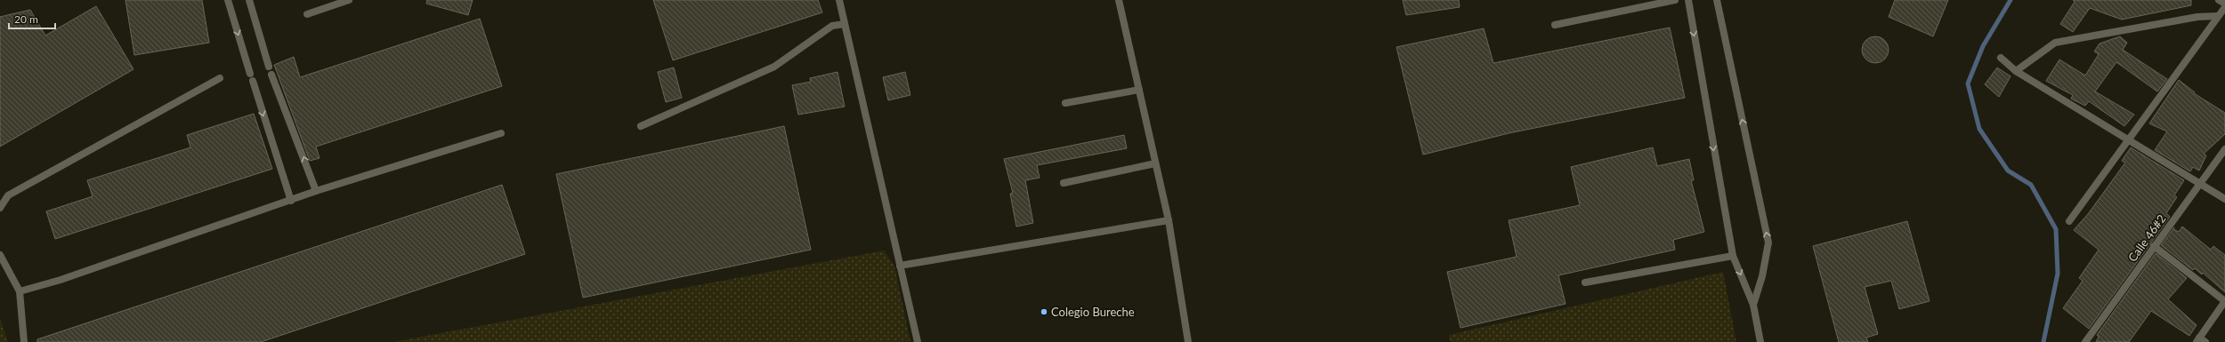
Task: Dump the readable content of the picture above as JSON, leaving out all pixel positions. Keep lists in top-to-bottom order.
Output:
{
  "streets": {
    "street": ["Calle 46#2"]
  },
  "places": ["Colegio Bureche"],
  "scale_bar": "20 m"
}
